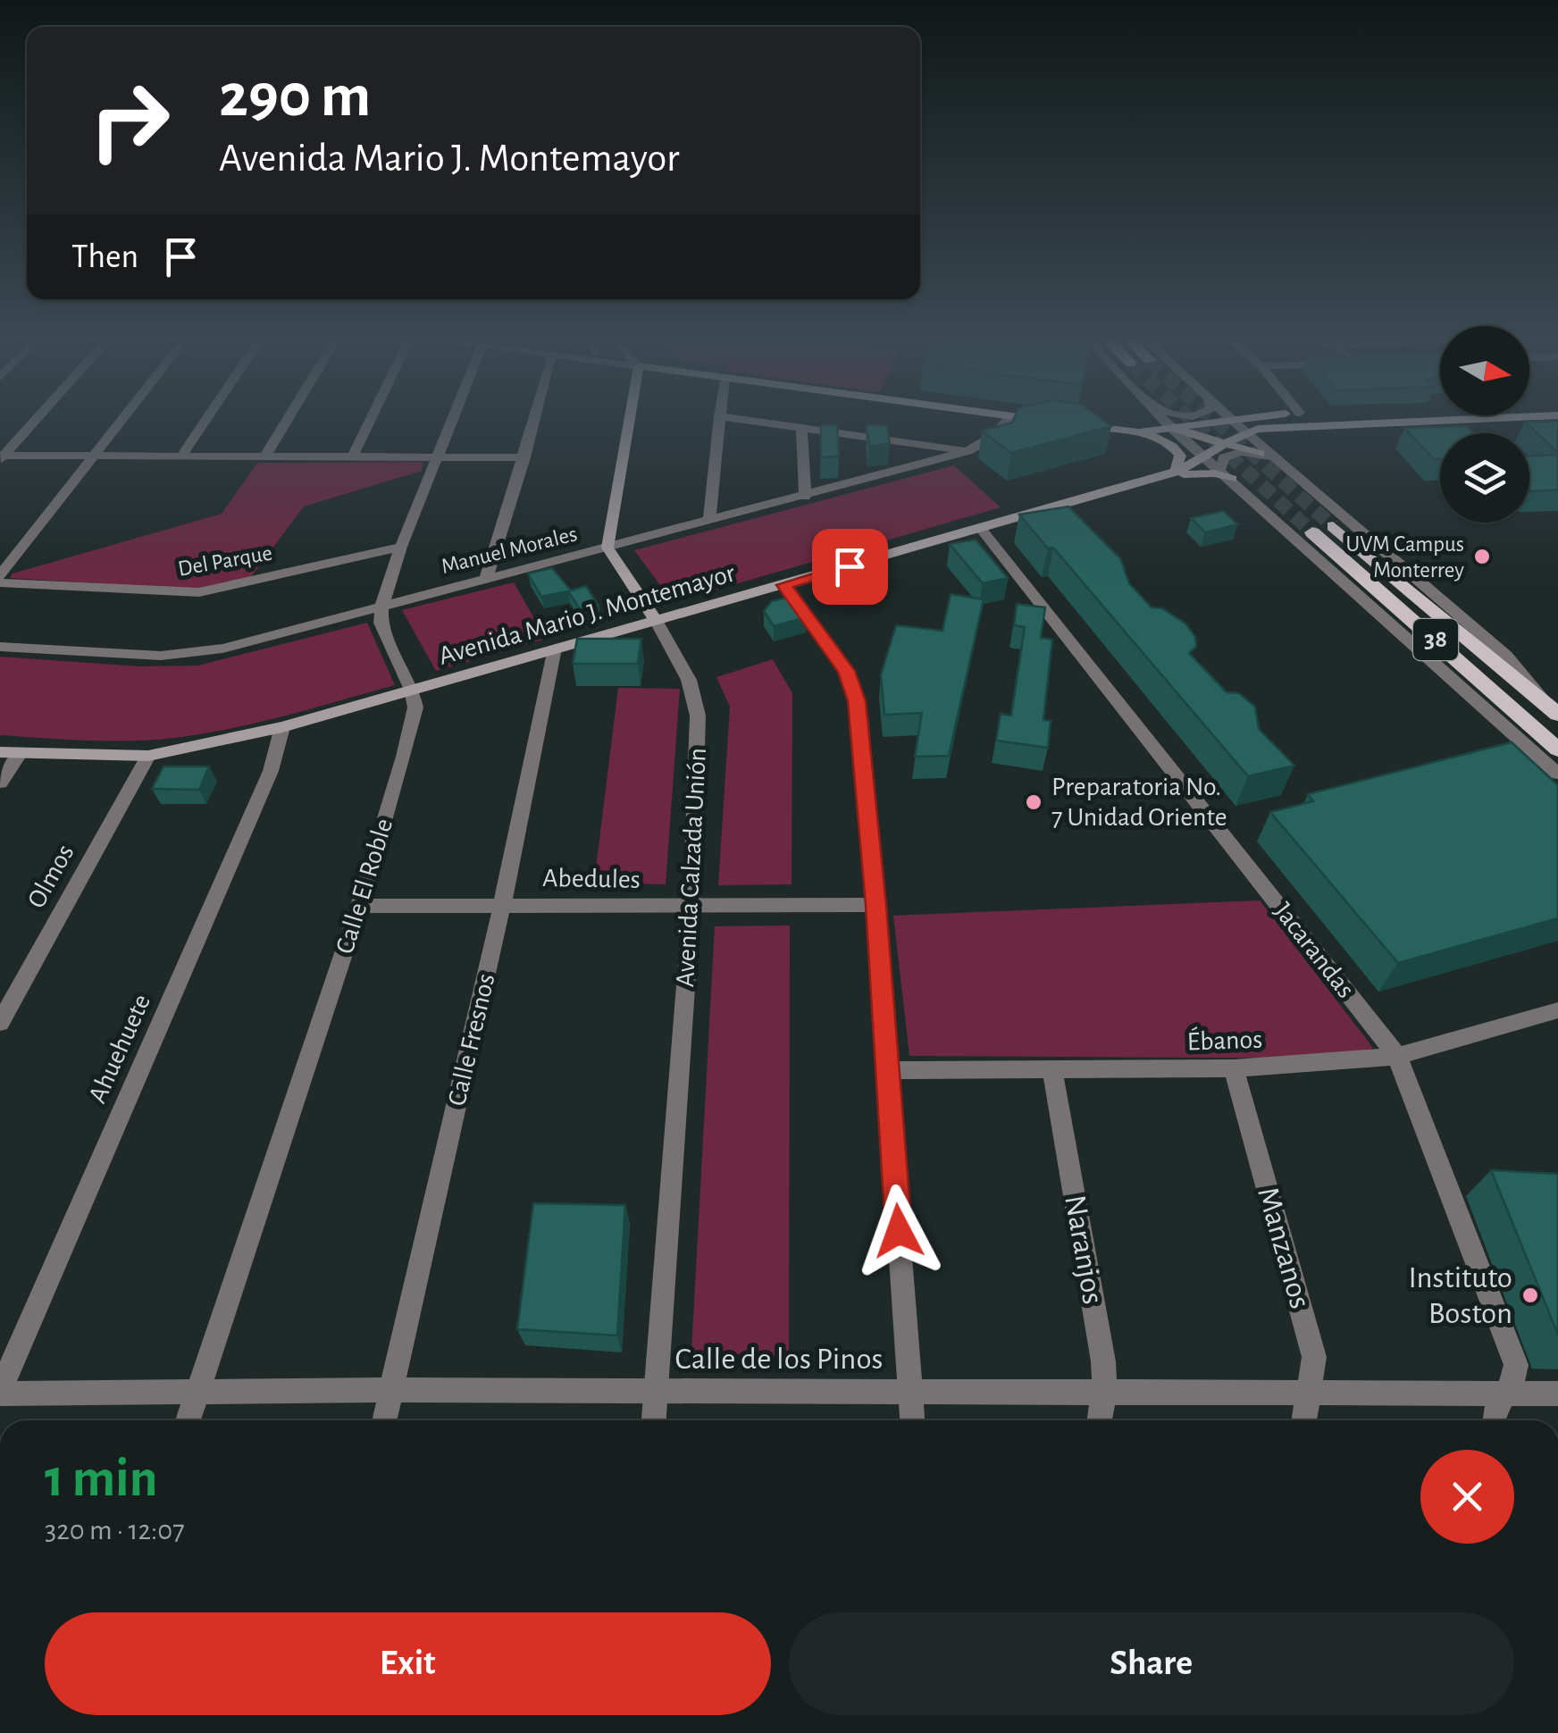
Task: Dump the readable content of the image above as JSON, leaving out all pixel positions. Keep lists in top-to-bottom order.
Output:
{
  "streets": {
    "main road": ["Avenida Mario J. Montemayor", "38", "Avenida Calzada Unión"],
    "street": [
      "Manuel Morales",
      "Del Parque",
      "Olmos",
      "Abedules",
      "Calle El Roble",
      "Jacarandas",
      "Calle Fresnos",
      "Ébanos",
      "Ahuehuete",
      "Manzanos",
      "Naranjos",
      "Calle de los Pinos"
    ]
  },
  "crossings": [
    ["Manuel Morales", "Avenida Calzada Unión"],
    ["Manuel Morales", "Calle El Roble"],
    ["Avenida Mario J. Montemayor", "Avenida Calzada Unión"],
    ["Avenida Mario J. Montemayor", "Olmos"],
    ["Avenida Mario J. Montemayor", "Calle El Roble"],
    ["Avenida Mario J. Montemayor", "Jacarandas"],
    ["Avenida Mario J. Montemayor", "Calle Fresnos"],
    ["Avenida Mario J. Montemayor", "Ahuehuete"],
    ["Avenida Calzada Unión", "Abedules"],
    ["Avenida Calzada Unión", "Calle de los Pinos"],
    ["Abedules", "Calle El Roble"],
    ["Abedules", "Calle Fresnos"],
    ["Calle El Roble", "Calle de los Pinos"],
    ["Jacarandas", "Ébanos"],
    ["Jacarandas", "Calle de los Pinos"],
    ["Calle Fresnos", "Calle de los Pinos"],
    ["Ébanos", "Manzanos"],
    ["Ébanos", "Naranjos"],
    ["Ahuehuete", "Calle de los Pinos"],
    ["Manzanos", "Calle de los Pinos"],
    ["Naranjos", "Calle de los Pinos"]
  ],
  "places": ["UVM Campus Monterrey", "Preparatoria No. 7 Unidad Oriente", "Instituto Boston"],
  "north": "right",
  "page": {
    "turn": ["290 m", "Avenida Mario J. Montemayor"],
    "then": "Then",
    "heading": ["1 min", "320 m · 12:07"],
    "buttons": ["Exit", "Share"]
  }
}
